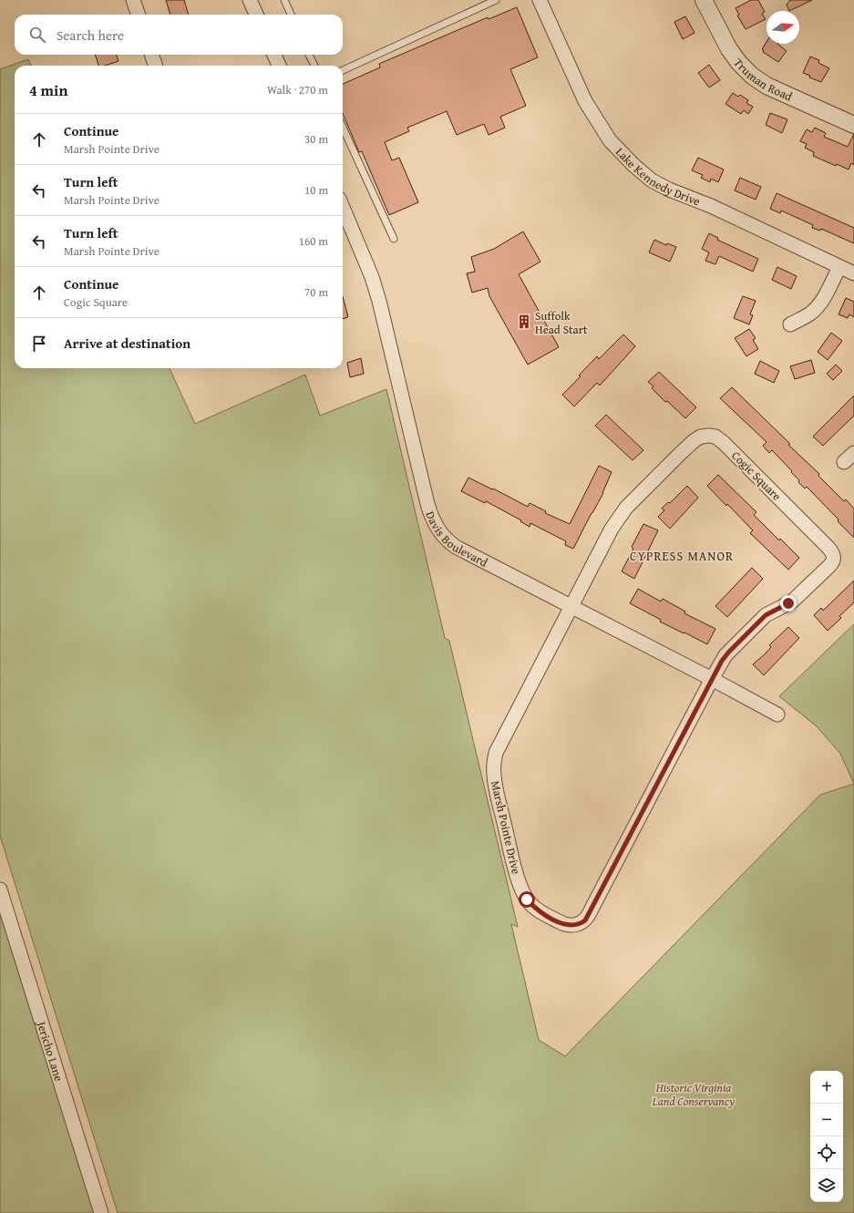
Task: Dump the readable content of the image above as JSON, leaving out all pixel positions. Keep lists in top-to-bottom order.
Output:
{
  "streets": {
    "street": [
      "Truman Road",
      "Lake Kennedy Drive",
      "Cogic Square",
      "Davis Boulevard",
      "Marsh Pointe Drive",
      "Jericho Lane"
    ]
  },
  "crossings": [
    ["Cogic Square", "Davis Boulevard"],
    ["Cogic Square", "Marsh Pointe Drive"],
    ["Davis Boulevard", "Marsh Pointe Drive"]
  ],
  "districts": ["CYPRESS MANOR"],
  "parks": ["Historic Virginia Land Conservancy"],
  "places": {
    "building": ["Suffolk Head Start"]
  },
  "north": "right",
  "page": {
    "search": "Search here",
    "heading": ["4 min", "Walk · 270 m"],
    "list": [
      ["Continue", "Marsh Pointe Drive", "30 m"],
      ["Turn left", "Marsh Pointe Drive", "10 m"],
      ["Turn left", "Marsh Pointe Drive", "160 m"],
      ["Continue", "Cogic Square", "70 m"],
      "Arrive at destination"
    ],
    "map_buttons": ["+", "−"]
  }
}
